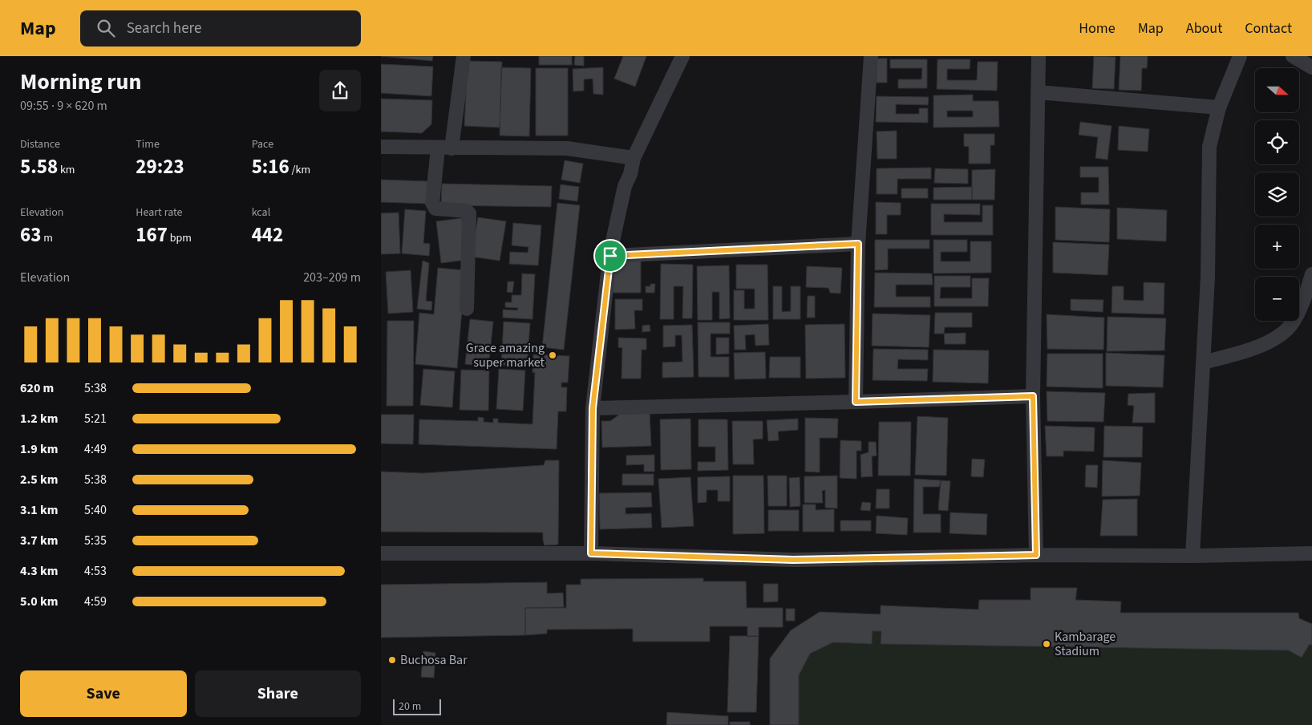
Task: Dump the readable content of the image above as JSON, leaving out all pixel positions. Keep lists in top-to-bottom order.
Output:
{
  "places": ["Grace amazing super market", "Kambarage Stadium", "Buchosa Bar"],
  "scale_bar": "20 m",
  "north": "right",
  "page": {
    "header": "Map",
    "search": "Search here",
    "nav": [
      "Home",
      "Map",
      "About",
      "Contact"
    ],
    "heading": ["Morning run", "09:55 · 9 × 620 m"],
    "map_buttons": ["+", "−"],
    "stats": [
      ["Distance", "5.58 km"],
      ["Time", "29:23"],
      ["Pace", "5:16 /km"],
      ["Elevation", "63 m"],
      ["Heart rate", "167 bpm"],
      ["kcal", "442"]
    ],
    "chart": ["Elevation", "203–209 m"],
    "list": [
      {
        "name": "620 m",
        "note": "5:38"
      },
      {
        "name": "1.2 km",
        "note": "5:21"
      },
      {
        "name": "1.9 km",
        "note": "4:49"
      },
      {
        "name": "2.5 km",
        "note": "5:38"
      },
      {
        "name": "3.1 km",
        "note": "5:40"
      },
      {
        "name": "3.7 km",
        "note": "5:35"
      },
      {
        "name": "4.3 km",
        "note": "4:53"
      },
      {
        "name": "5.0 km",
        "note": "4:59"
      }
    ],
    "buttons": ["Save", "Share"],
    "scale": "20 m"
  }
}
